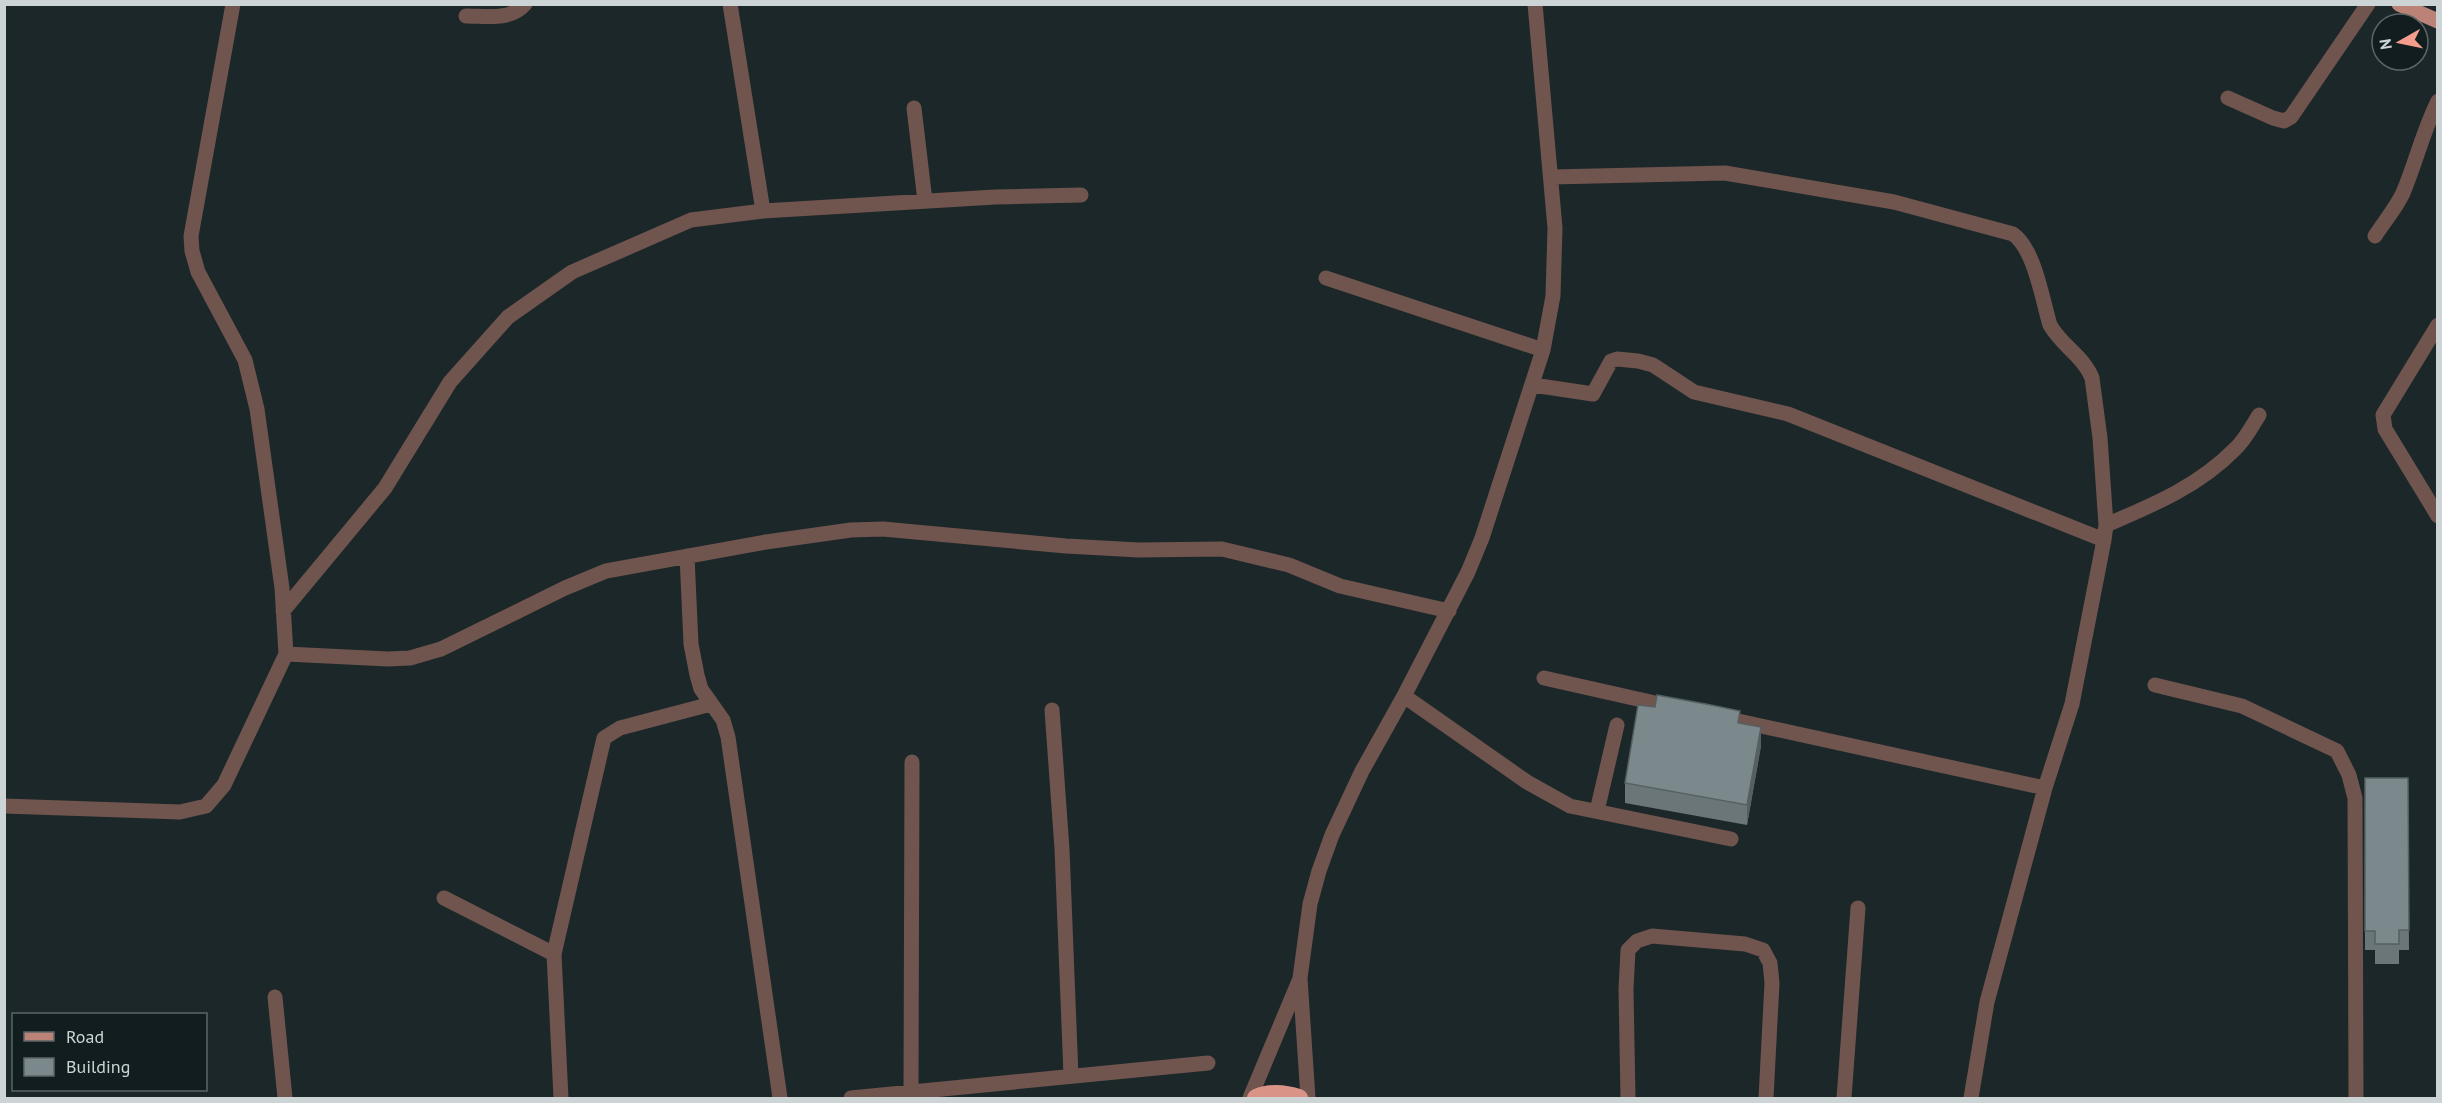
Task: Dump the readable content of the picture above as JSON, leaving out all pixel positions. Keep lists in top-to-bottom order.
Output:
{
  "legend": ["Road", "Building"],
  "north": "left"
}
